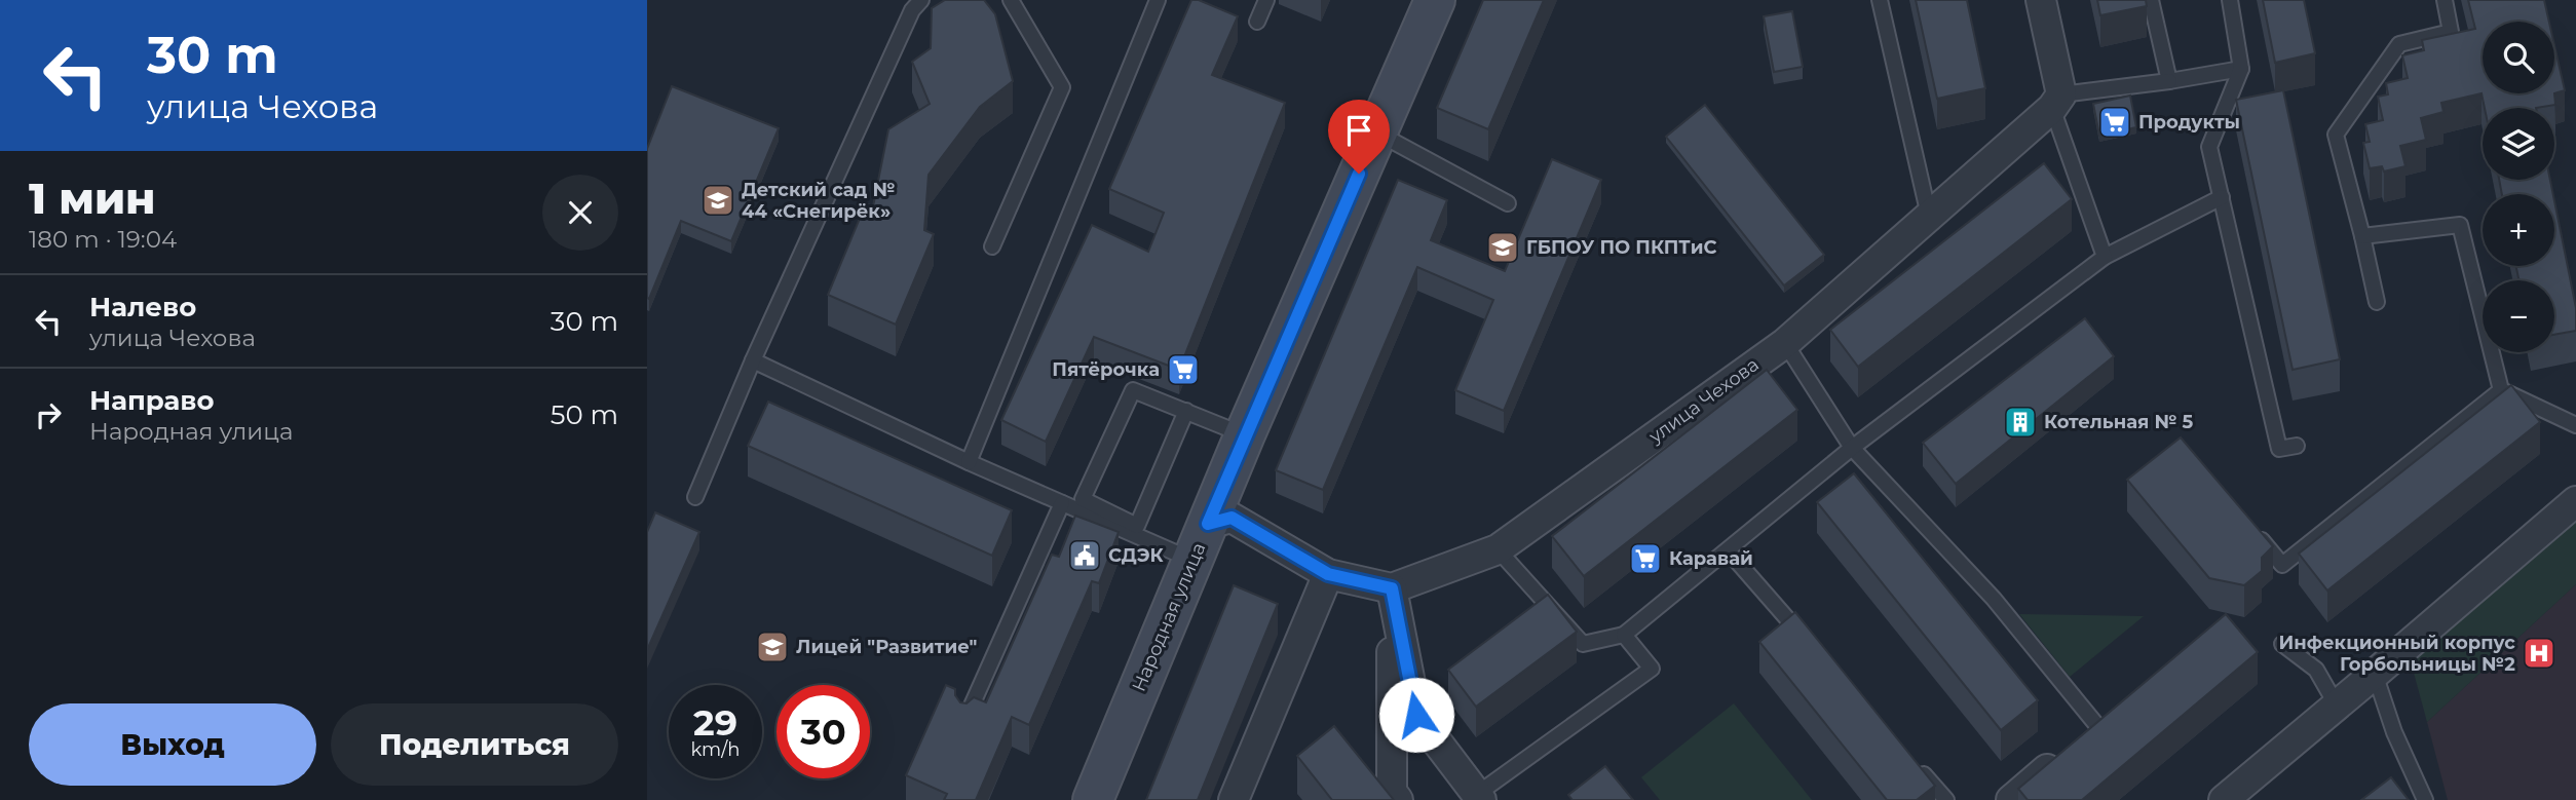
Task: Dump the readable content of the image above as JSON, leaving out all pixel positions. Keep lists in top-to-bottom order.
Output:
{
  "streets": {
    "street": ["улица Чехова", "Народная улица"]
  },
  "places": {
    "supermarket": ["Продукты", "Пятёрочка", "Каравай"],
    "school or university": ["Детский сад № 44 «Снегирёк»", "ГБПОУ ПО ПКПТиС", "Лицей \"Развитие\""],
    "building": ["Котельная № 5"],
    "public building": ["СДЭК"],
    "hospital": ["Инфекционный корпус Горбольницы №2"]
  },
  "page": {
    "turn": ["30 m", "улица Чехова"],
    "map_buttons": ["+", "−"],
    "heading": ["1 мин", "180 m · 19:04"],
    "list": [
      {
        "name": "Налево",
        "note": "улица Чехова",
        "value": "30 m"
      },
      {
        "name": "Направо",
        "note": "Народная улица",
        "value": "50 m"
      }
    ],
    "speed": "29 km/h",
    "limit": "30",
    "buttons": ["Выход", "Поделиться"]
  }
}
